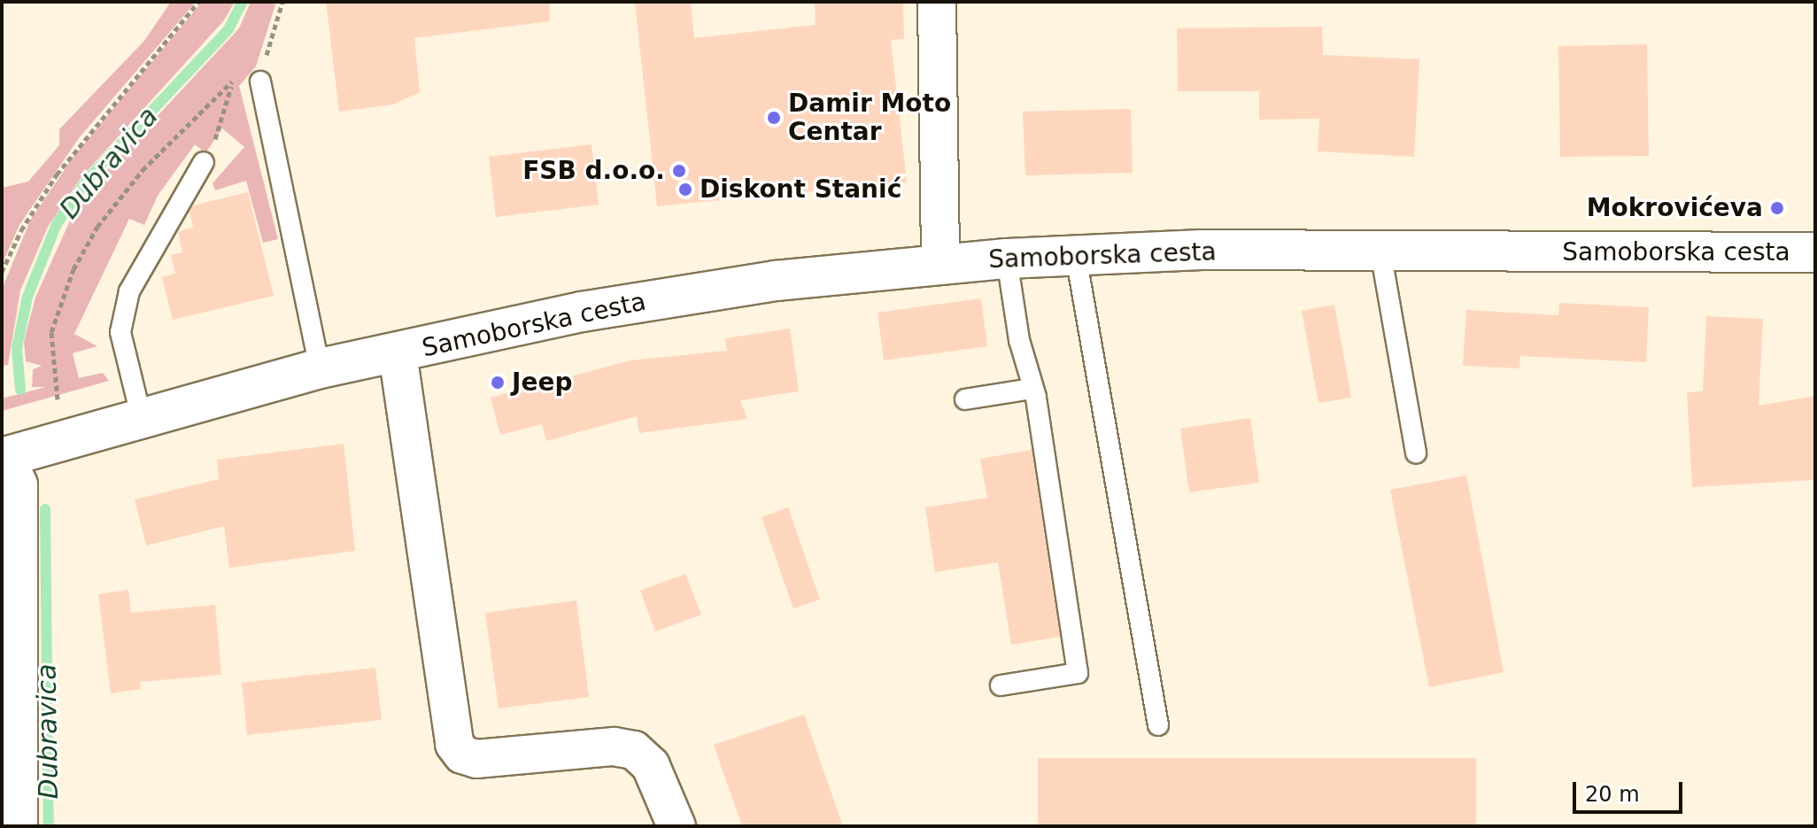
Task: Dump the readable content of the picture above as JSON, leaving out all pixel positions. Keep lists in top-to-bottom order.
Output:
{
  "streets": {
    "street": ["Samoborska cesta"]
  },
  "water": ["Dubravica"],
  "places": [
    "Damir Moto Centar",
    "FSB d.o.o.",
    "Diskont Stanić",
    "Mokrovićeva",
    "Jeep"
  ],
  "scale_bar": "20 m"
}
